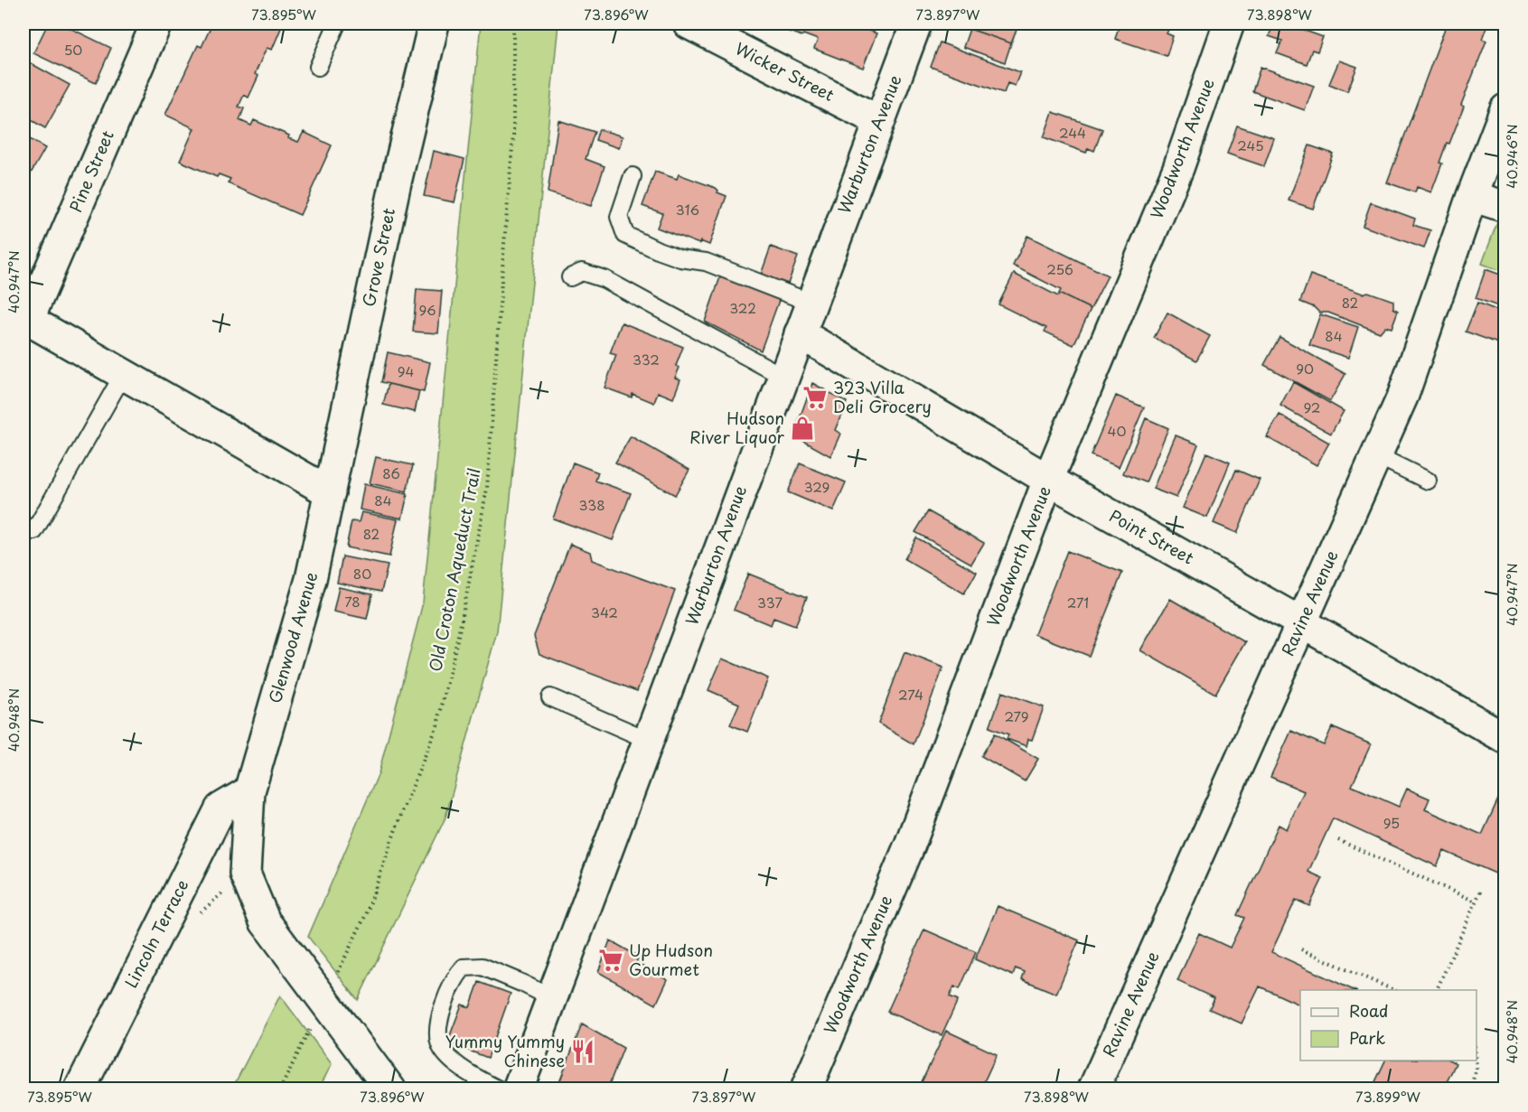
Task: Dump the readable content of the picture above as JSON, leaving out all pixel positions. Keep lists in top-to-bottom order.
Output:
{
  "streets": {
    "street": [
      "Wicker Street",
      "Warburton Avenue",
      "Woodworth Avenue",
      "Pine Street",
      "Grove Street",
      "Point Street",
      "Ravine Avenue",
      "Glenwood Avenue",
      "Lincoln Terrace"
    ],
    "path": ["Old Croton Aqueduct Trail"]
  },
  "crossings": [
    ["Wicker Street", "Warburton Avenue"],
    ["Warburton Avenue", "Point Street"],
    ["Woodworth Avenue", "Point Street"],
    ["Grove Street", "Glenwood Avenue"],
    ["Point Street", "Ravine Avenue"],
    ["Old Croton Aqueduct Trail", "Glenwood Avenue"],
    ["Glenwood Avenue", "Lincoln Terrace"]
  ],
  "places": {
    "supermarket": ["323 Villa Deli Grocery", "Up Hudson Gourmet"],
    "shop": ["Hudson River Liquor"],
    "restaurant": ["Yummy Yummy Chinese"]
  },
  "house_numbers": [
    "50",
    "244",
    "245",
    "316",
    "256",
    "82",
    "322",
    "96",
    "84",
    "332",
    "90",
    "94",
    "92",
    "40",
    "86",
    "329",
    "84",
    "338",
    "82",
    "80",
    "78",
    "337",
    "271",
    "342",
    "274",
    "279",
    "95"
  ],
  "legend": ["Road", "Park"],
  "coordinates": [
    "73.895°W",
    "73.896°W",
    "73.897°W",
    "73.898°W",
    "40.946°N",
    "40.947°N",
    "40.948°N",
    "73.899°W"
  ]
}
